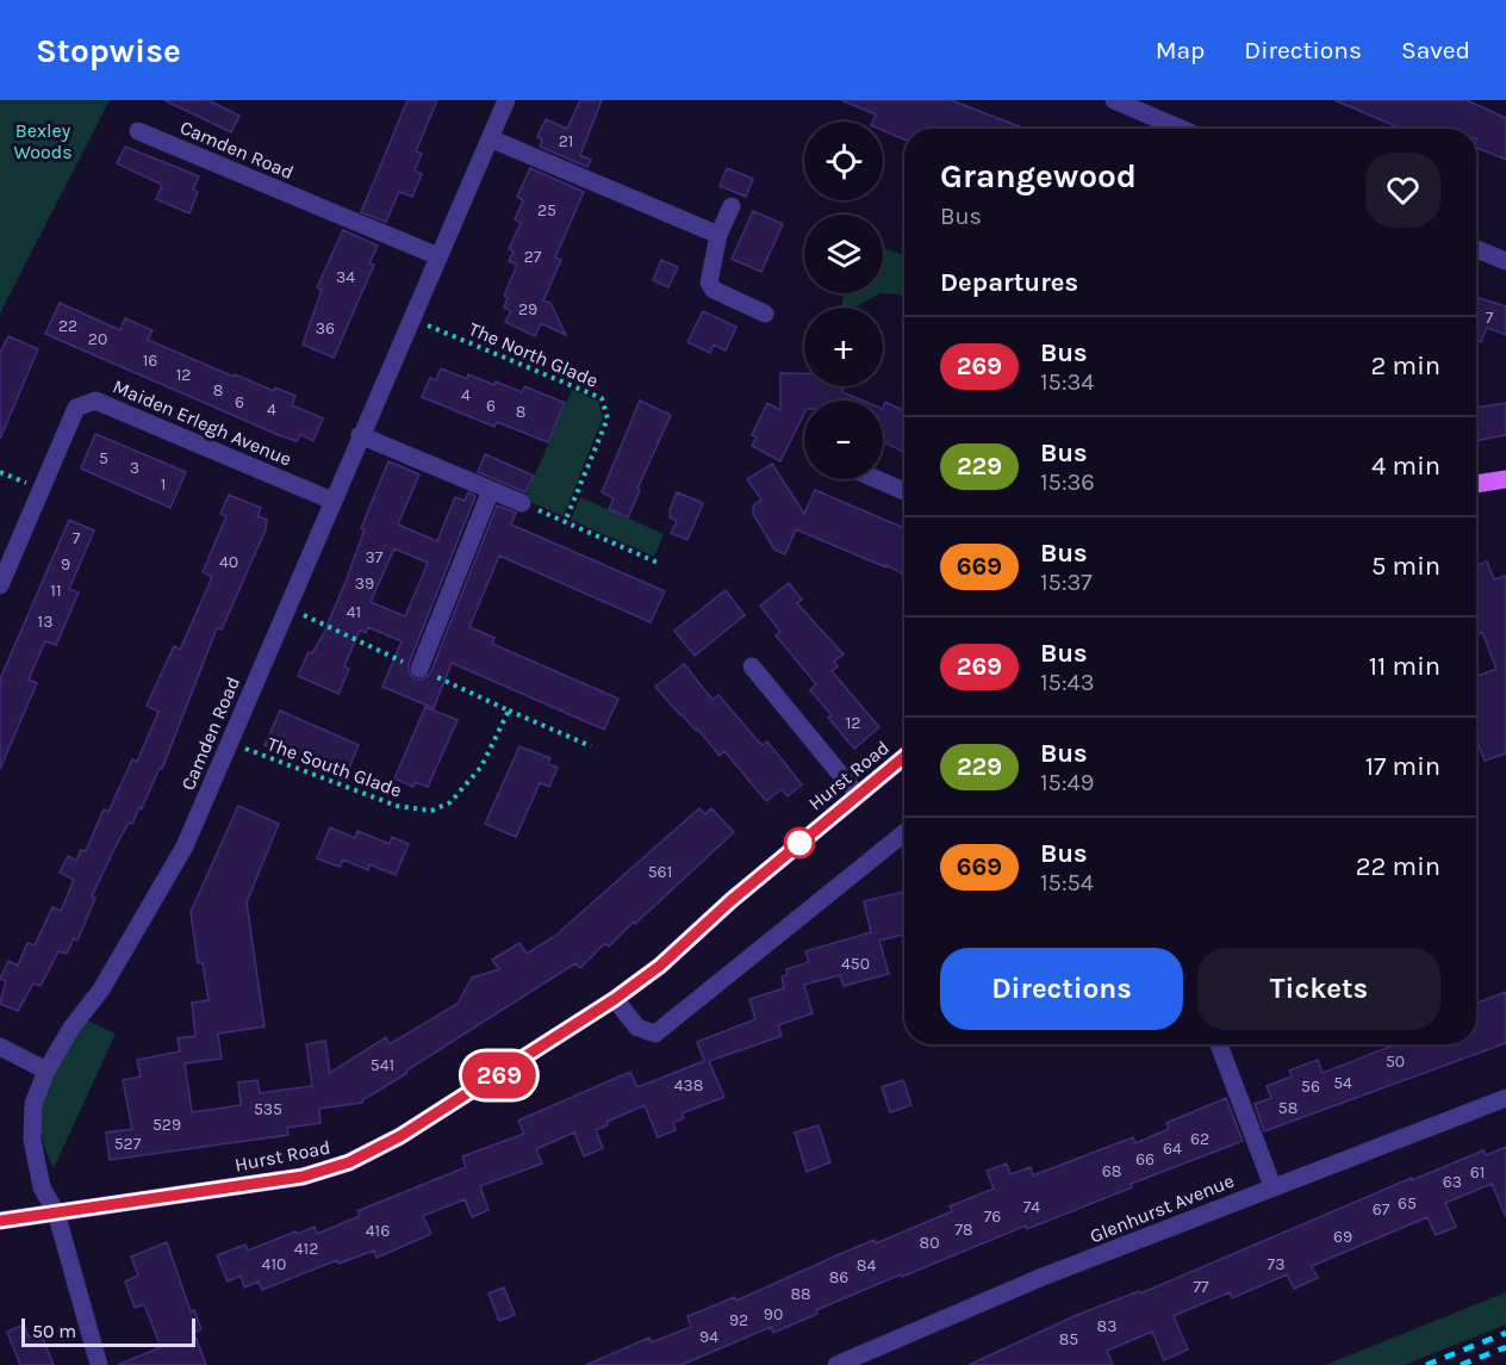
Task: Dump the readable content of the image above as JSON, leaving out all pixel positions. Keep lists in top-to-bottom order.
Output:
{
  "streets": {
    "main road": ["Hurst Road"],
    "street": ["Camden Road", "Maiden Erlegh Avenue", "Glenhurst Avenue"],
    "path": ["The North Glade", "The South Glade"]
  },
  "crossings": [
    ["Camden Road", "The North Glade"],
    ["Camden Road", "Maiden Erlegh Avenue"],
    ["Camden Road", "The South Glade"],
    ["Camden Road", "Hurst Road"]
  ],
  "parks": ["Bexley Woods"],
  "lines": ["bus line 269"],
  "house_numbers": [
    "21",
    "25",
    "27",
    "34",
    "29",
    "7",
    "22",
    "36",
    "20",
    "16",
    "12",
    "8",
    "4",
    "6",
    "6",
    "4",
    "8",
    "5",
    "3",
    "1",
    "7",
    "37",
    "40",
    "9",
    "39",
    "11",
    "41",
    "13",
    "12",
    "561",
    "450",
    "50",
    "541",
    "54",
    "438",
    "56",
    "58",
    "535",
    "529",
    "62",
    "527",
    "64",
    "66",
    "68",
    "61",
    "63",
    "65",
    "74",
    "67",
    "76",
    "78",
    "416",
    "69",
    "80",
    "412",
    "410",
    "73",
    "84",
    "86",
    "77",
    "88",
    "90",
    "92",
    "83",
    "94",
    "85"
  ],
  "scale_bar": "50 m",
  "page": {
    "header": "Stopwise",
    "nav": ["Map", "Directions", "Saved"],
    "on_map": "269",
    "map_buttons": ["+", "−"],
    "heading": [
      ["Grangewood", "Bus"],
      "Departures"
    ],
    "list": [
      {
        "mark": "269",
        "name": "Bus",
        "note": "15:34",
        "value": "2 min"
      },
      {
        "mark": "229",
        "name": "Bus",
        "note": "15:36",
        "value": "4 min"
      },
      {
        "mark": "669",
        "name": "Bus",
        "note": "15:37",
        "value": "5 min"
      },
      {
        "mark": "269",
        "name": "Bus",
        "note": "15:43",
        "value": "11 min"
      },
      {
        "mark": "229",
        "name": "Bus",
        "note": "15:49",
        "value": "17 min"
      },
      {
        "mark": "669",
        "name": "Bus",
        "note": "15:54",
        "value": "22 min"
      }
    ],
    "buttons": ["Directions", "Tickets"],
    "scale": "50 m"
  }
}
